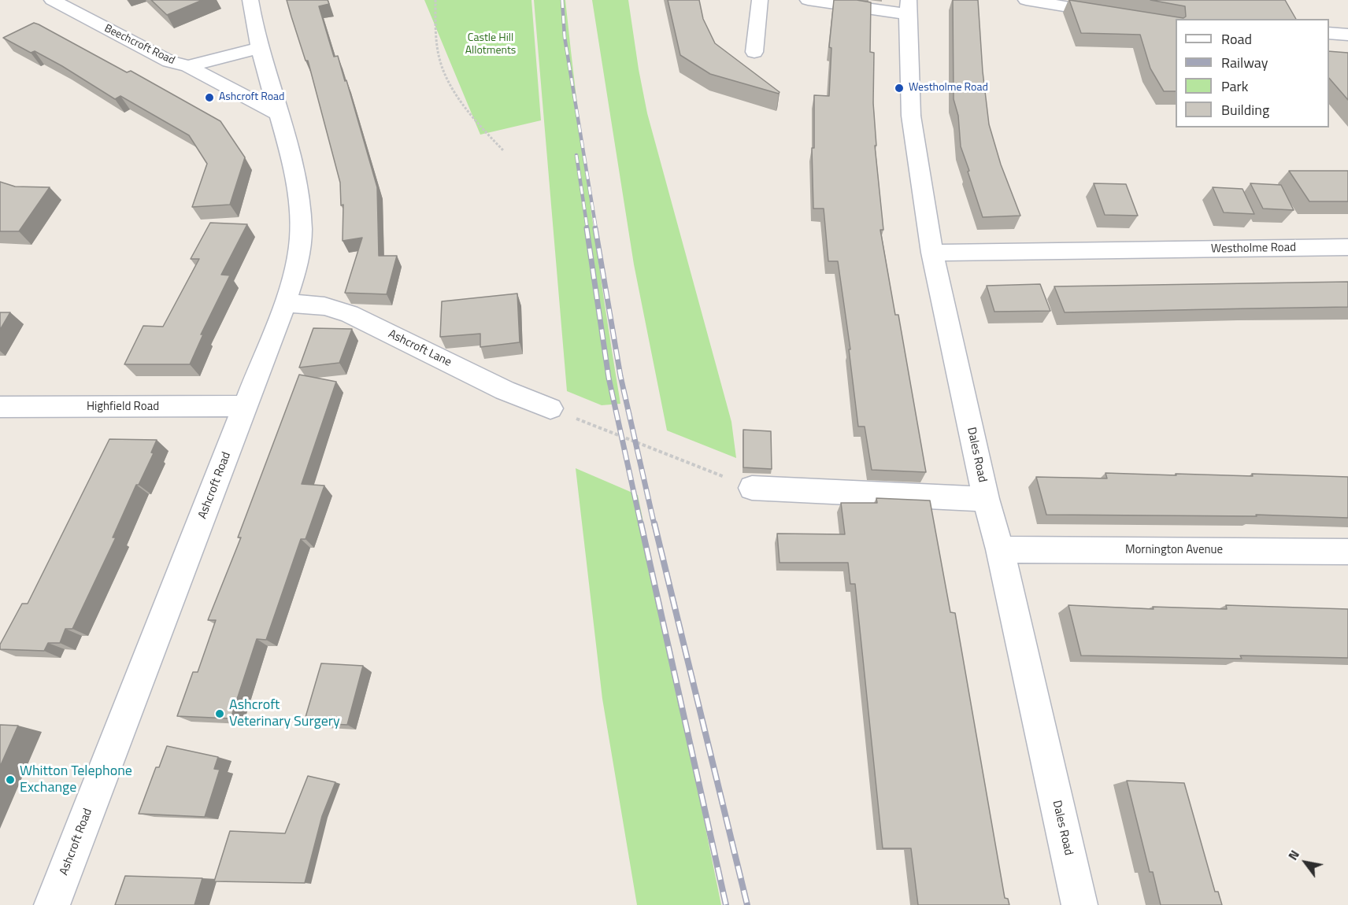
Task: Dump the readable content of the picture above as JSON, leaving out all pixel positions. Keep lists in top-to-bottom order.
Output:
{
  "streets": {
    "street": [
      "Beechcroft Road",
      "Westholme Road",
      "Ashcroft Lane",
      "Highfield Road",
      "Dales Road",
      "Ashcroft Road",
      "Mornington Avenue"
    ]
  },
  "crossings": [
    ["Beechcroft Road", "Ashcroft Road"],
    ["Westholme Road", "Dales Road"],
    ["Ashcroft Lane", "Ashcroft Road"],
    ["Highfield Road", "Ashcroft Road"],
    ["Dales Road", "Mornington Avenue"]
  ],
  "parks": ["Castle Hill Allotments"],
  "places": [
    "Westholme Road",
    "Ashcroft Road",
    "Ashcroft Veterinary Surgery",
    "Whitton Telephone Exchange"
  ],
  "legend": [
    "Road",
    "Railway",
    "Park",
    "Building"
  ],
  "north": "top left"
}
